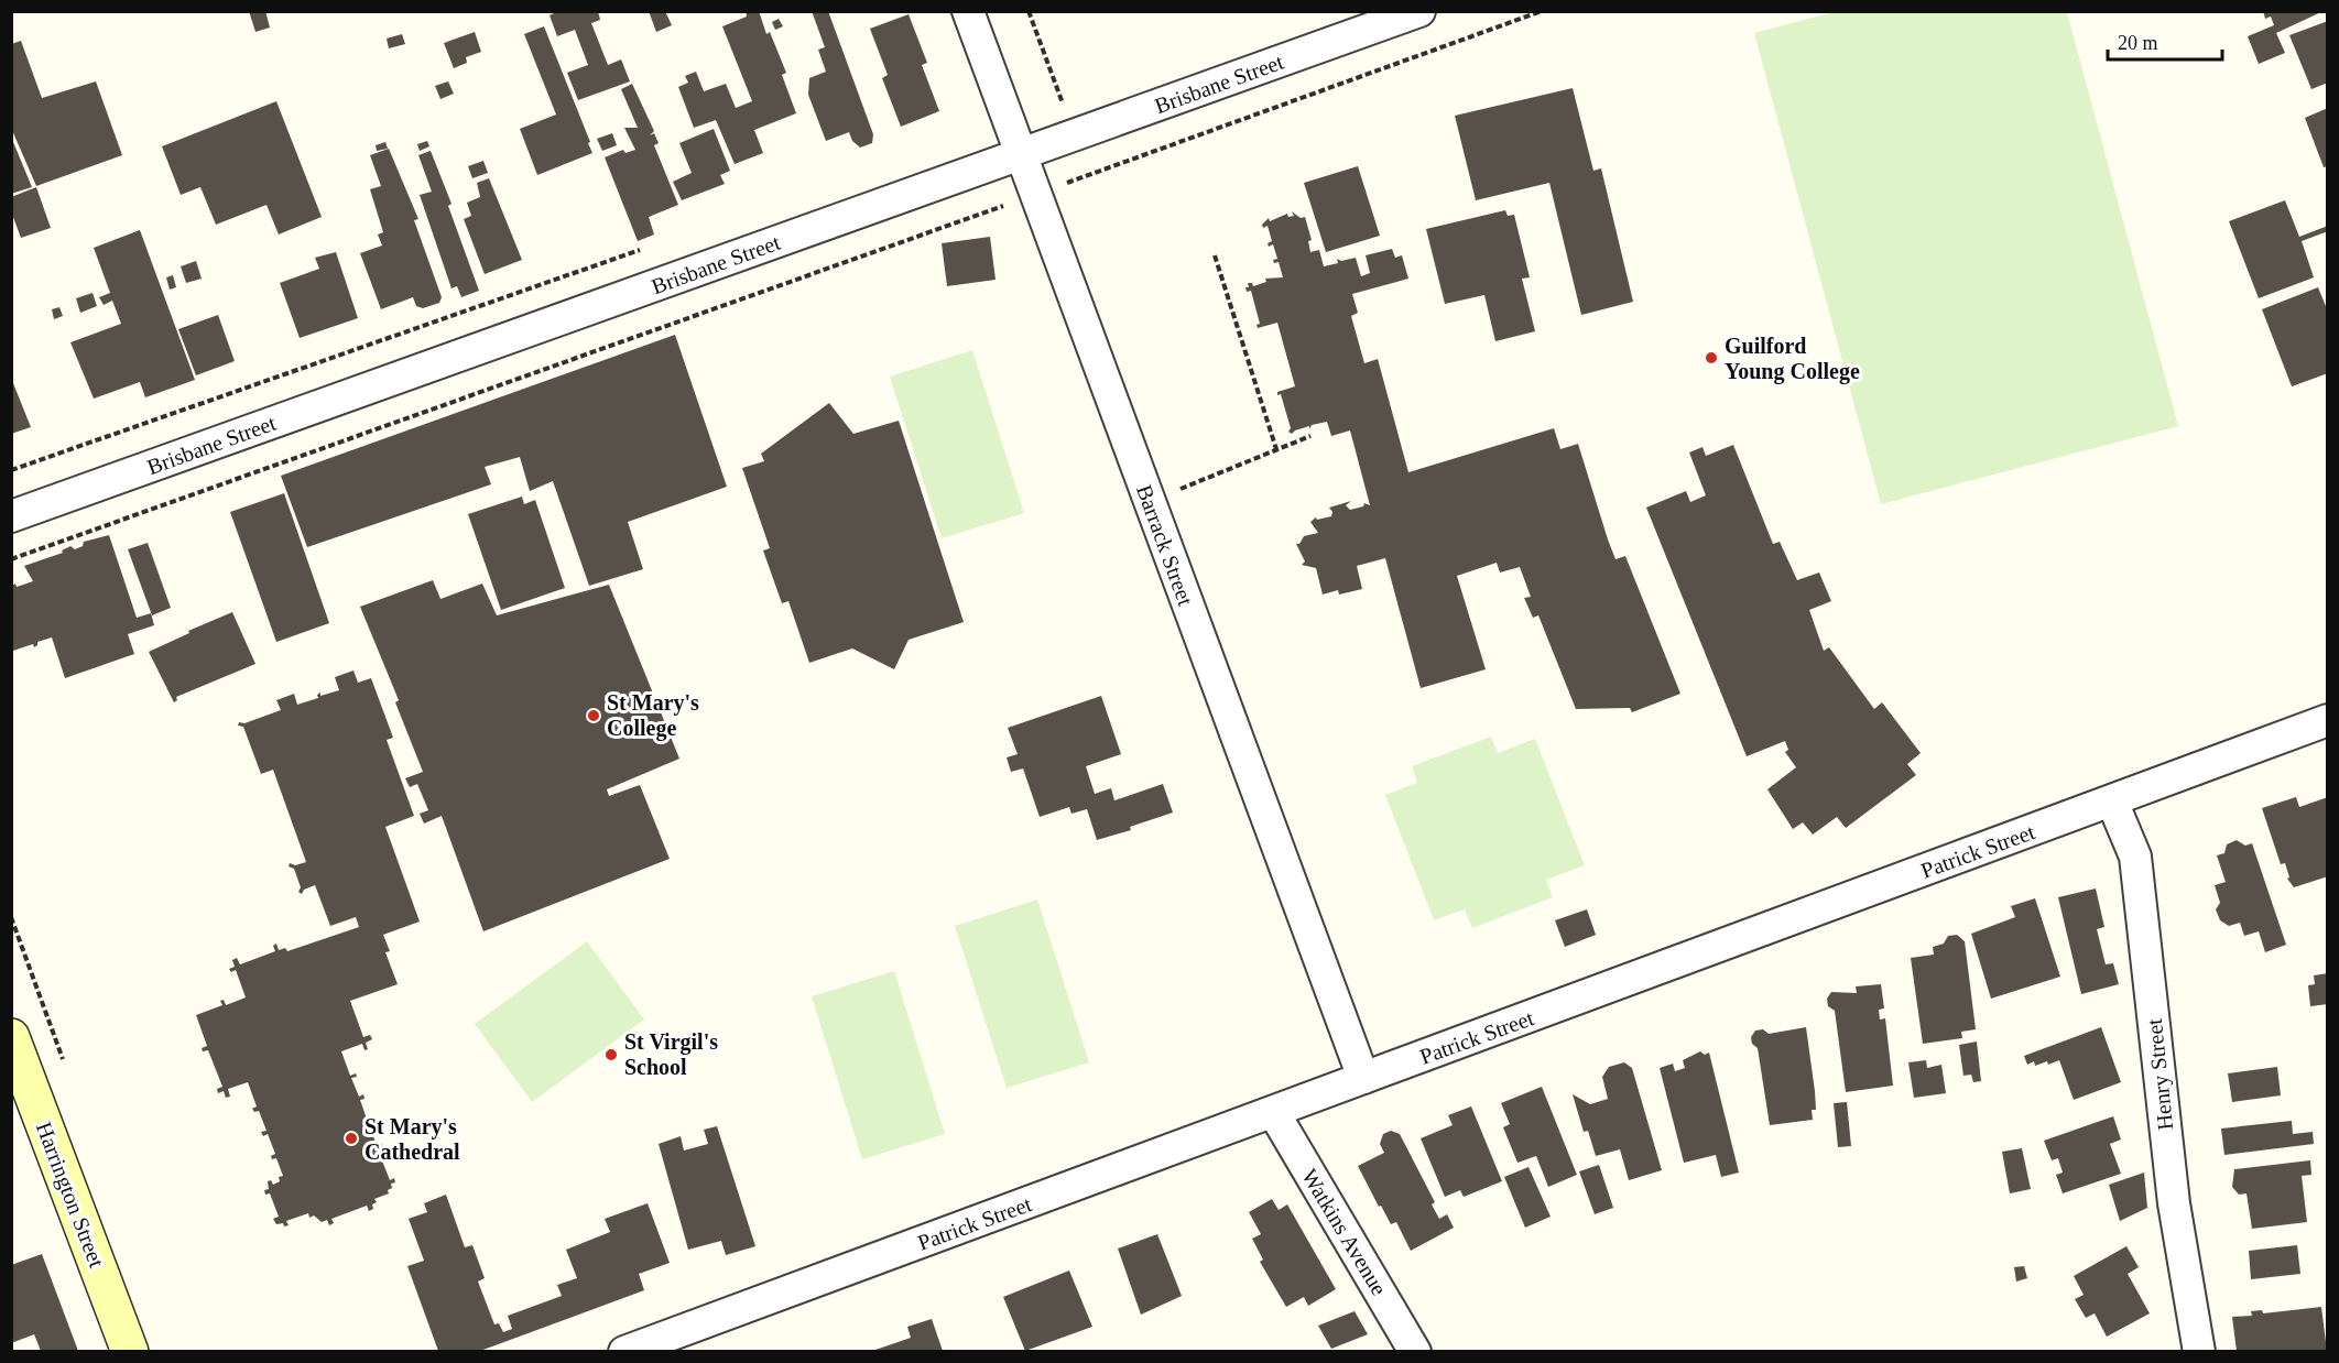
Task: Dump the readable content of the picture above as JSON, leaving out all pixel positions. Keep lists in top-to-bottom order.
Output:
{
  "streets": {
    "main road": ["Harrington Street"],
    "street": [
      "Brisbane Street",
      "Barrack Street",
      "Patrick Street",
      "Henry Street",
      "Watkins Avenue"
    ]
  },
  "crossings": [
    ["Brisbane Street", "Barrack Street"],
    ["Barrack Street", "Patrick Street"],
    ["Patrick Street", "Henry Street"],
    ["Patrick Street", "Watkins Avenue"]
  ],
  "places": [
    "Guilford Young College",
    "St Mary's College",
    "St Virgil's School",
    "St Mary's Cathedral"
  ],
  "scale_bar": "20 m"
}
